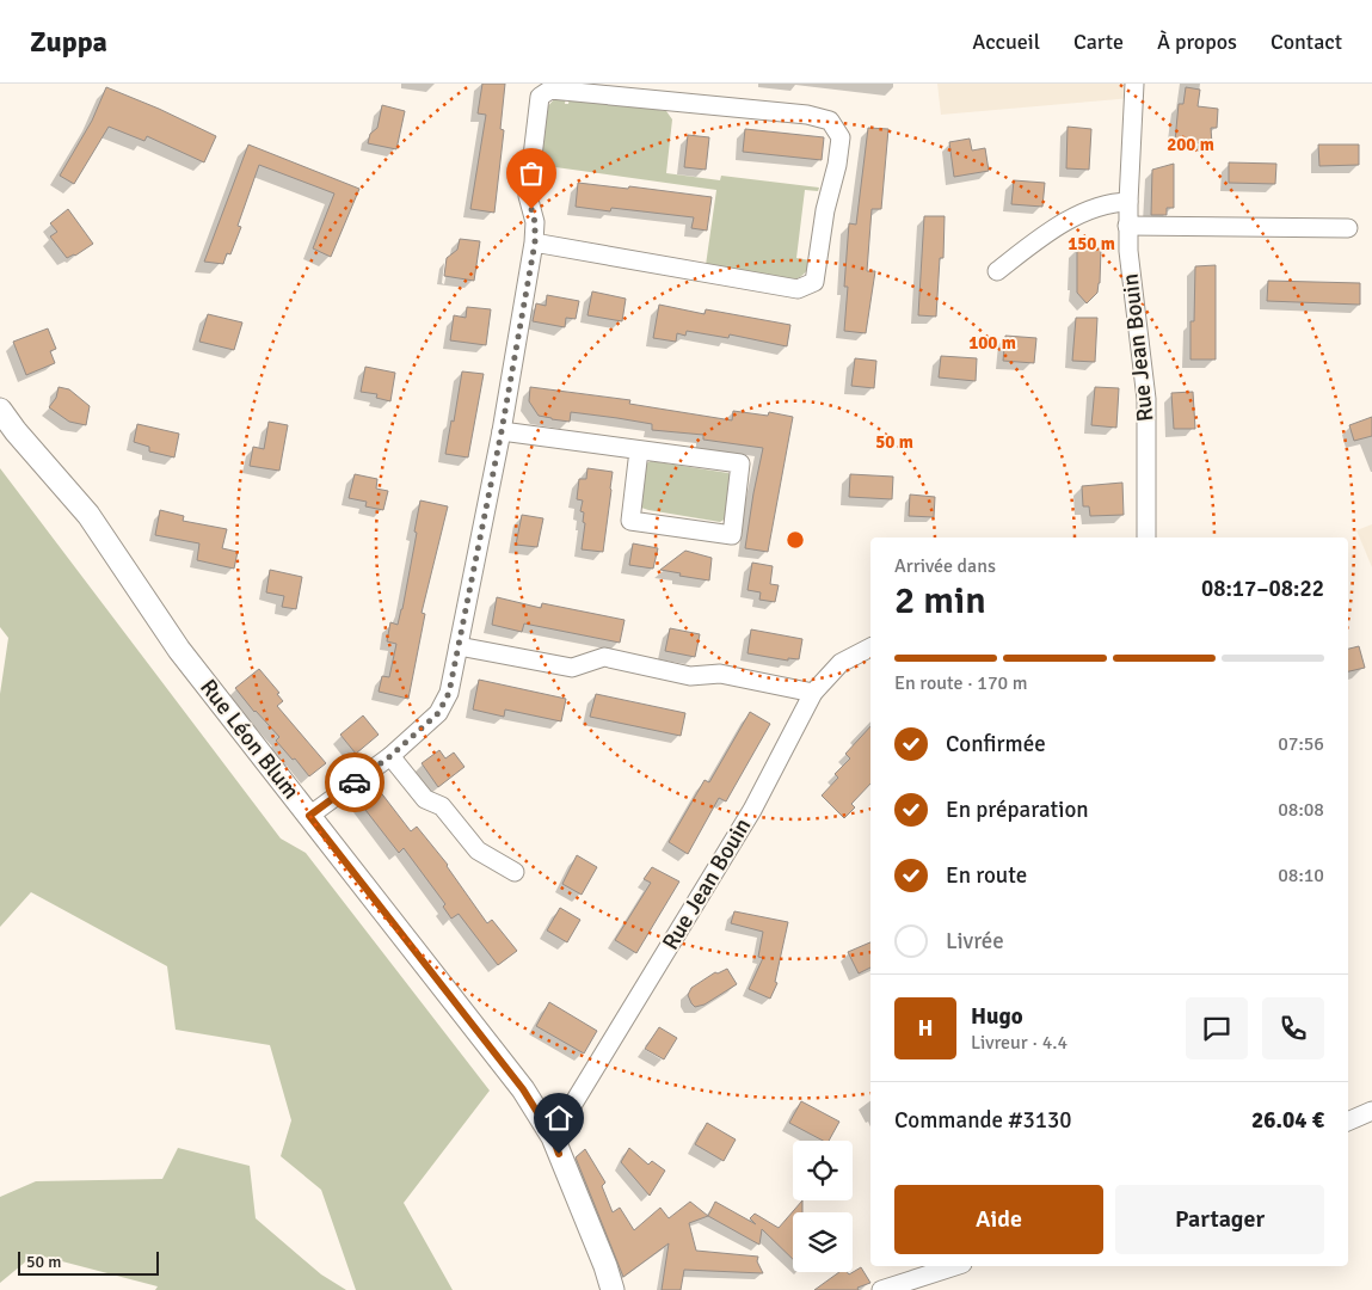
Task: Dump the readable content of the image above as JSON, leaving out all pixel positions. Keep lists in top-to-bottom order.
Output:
{
  "streets": {
    "street": ["Rue Jean Bouin", "Rue Léon Blum"]
  },
  "crossings": [
    ["Rue Jean Bouin", "Rue Léon Blum"]
  ],
  "scale_bar": "50 m",
  "page": {
    "header": "Zuppa",
    "nav": [
      "Accueil",
      "Carte",
      "À propos",
      "Contact"
    ],
    "heading": ["2 min", "Arrivée dans", "08:17–08:22"],
    "panel": [
      "Hugo",
      "Livreur · 4.4",
      "Commande #3130",
      "26.04 €"
    ],
    "bar": "En route · 170 m",
    "list": [
      ["Confirmée", "07:56"],
      ["En préparation", "08:08"],
      ["En route", "08:10"],
      "Livrée"
    ],
    "round": "H",
    "buttons": ["Aide", "Partager"],
    "scale": "50 m"
  },
  "rings": [
    "200 m",
    "150 m",
    "100 m",
    "50 m"
  ]
}
